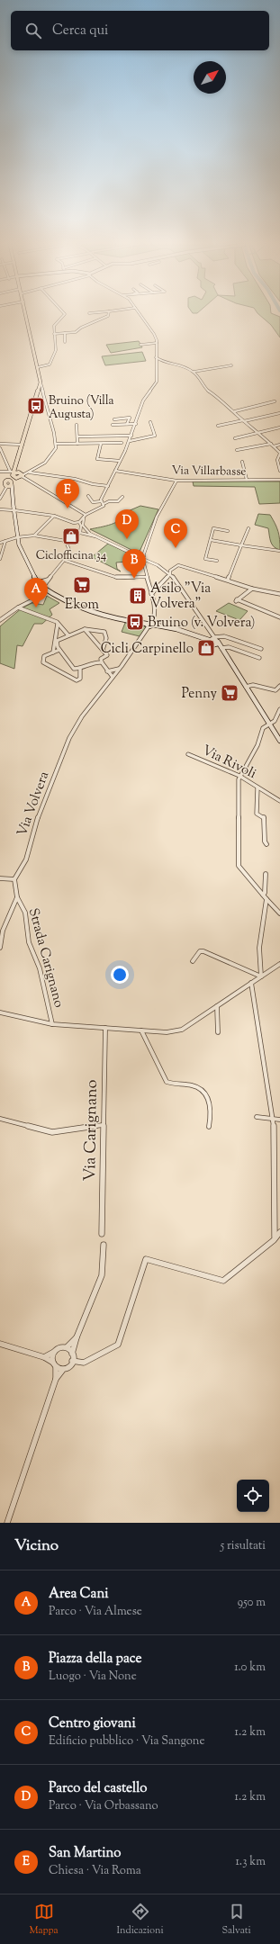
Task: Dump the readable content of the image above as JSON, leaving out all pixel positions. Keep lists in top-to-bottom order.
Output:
{
  "streets": {
    "street": [
      "Via Villarbasse",
      "Via Rivoli",
      "Via Volvera",
      "Strada Carignano",
      "Via Carignano"
    ]
  },
  "places": {
    "bus stop": ["Bruino (Villa Augusta)", "Bruino (v. Volvera)"],
    "shop": ["Ciclofficina 34", "Cicli Carpinello"],
    "supermarket": ["Ekom", "Penny"],
    "building": ["Asilo \"Via Volvera\""]
  },
  "north": "top right",
  "page": {
    "search": "Cerca qui",
    "pins": [
      "E",
      "D",
      "C",
      "B",
      "A"
    ],
    "heading": ["Vicino", "5 risultati"],
    "list": [
      {
        "mark": "A",
        "name": "Area Cani",
        "note": "Parco · Via Almese",
        "value": "950 m"
      },
      {
        "mark": "B",
        "name": "Piazza della pace",
        "note": "Luogo · Via None",
        "value": "1.0 km"
      },
      {
        "mark": "C",
        "name": "Centro giovani",
        "note": "Edificio pubblico · Via Sangone",
        "value": "1.2 km"
      },
      {
        "mark": "D",
        "name": "Parco del castello",
        "note": "Parco · Via Orbassano",
        "value": "1.2 km"
      },
      {
        "mark": "E",
        "name": "San Martino",
        "note": "Chiesa · Via Roma",
        "value": "1.3 km"
      }
    ],
    "nav": ["Mappa", "Indicazioni", "Salvati"]
  }
}
